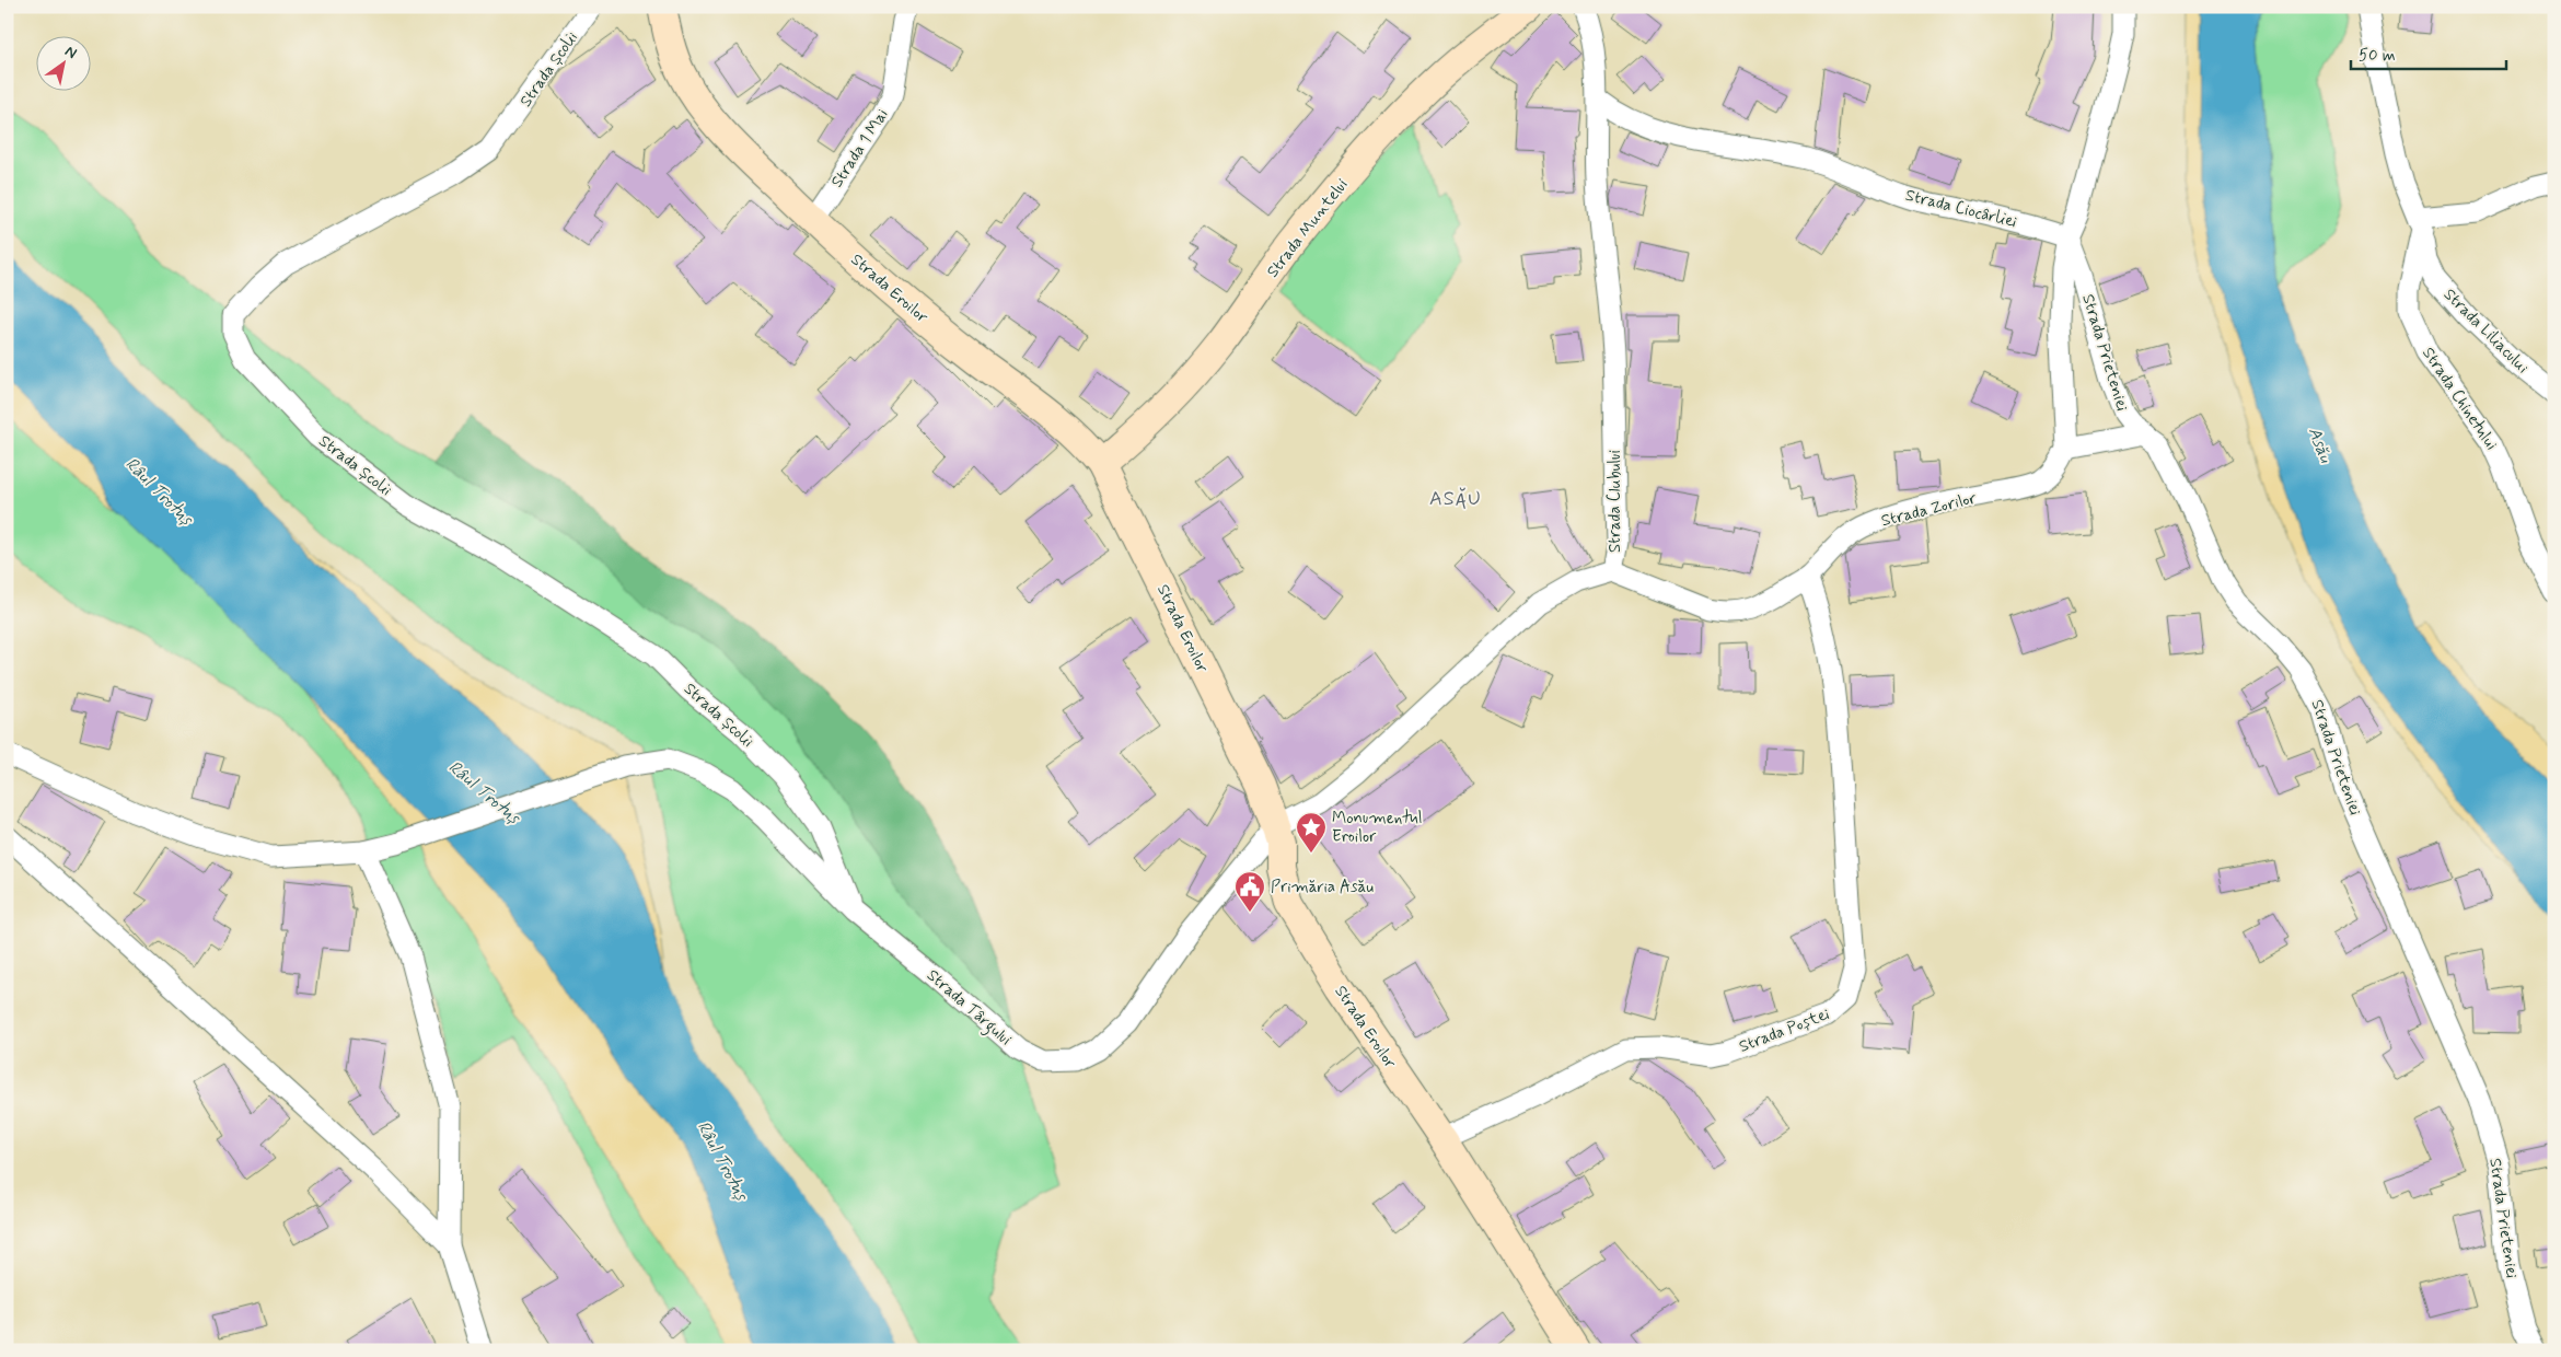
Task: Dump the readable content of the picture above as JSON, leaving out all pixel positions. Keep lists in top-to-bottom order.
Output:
{
  "streets": {
    "main road": ["Strada Muntelui", "Strada Eroilor"],
    "street": [
      "Strada Școlii",
      "Strada 1 Mai",
      "Strada Ciocârliei",
      "Strada Liliacului",
      "Strada Prieteniei",
      "Strada Chinetului",
      "Strada Clubului",
      "Strada Zorilor",
      "Strada Târgului",
      "Strada Poștei"
    ]
  },
  "crossings": [
    ["Strada Școlii", "Strada Târgului"],
    ["Strada 1 Mai", "Strada Eroilor"],
    ["Strada Ciocârliei", "Strada Prieteniei"],
    ["Strada Ciocârliei", "Strada Clubului"],
    ["Strada Muntelui", "Strada Eroilor"],
    ["Strada Eroilor", "Strada Clubului"],
    ["Strada Eroilor", "Strada Târgului"],
    ["Strada Eroilor", "Strada Poștei"],
    ["Strada Liliacului", "Strada Chinetului"],
    ["Strada Clubului", "Strada Zorilor"],
    ["Strada Clubului", "Strada Târgului"],
    ["Strada Zorilor", "Strada Poștei"]
  ],
  "districts": ["ASĂU"],
  "water": ["Asău", "Râul Trotuș"],
  "places": {
    "place": ["Monumentul Eroilor"],
    "public building": ["Primăria Asău"]
  },
  "scale_bar": "50 m",
  "north": "top right"
}
